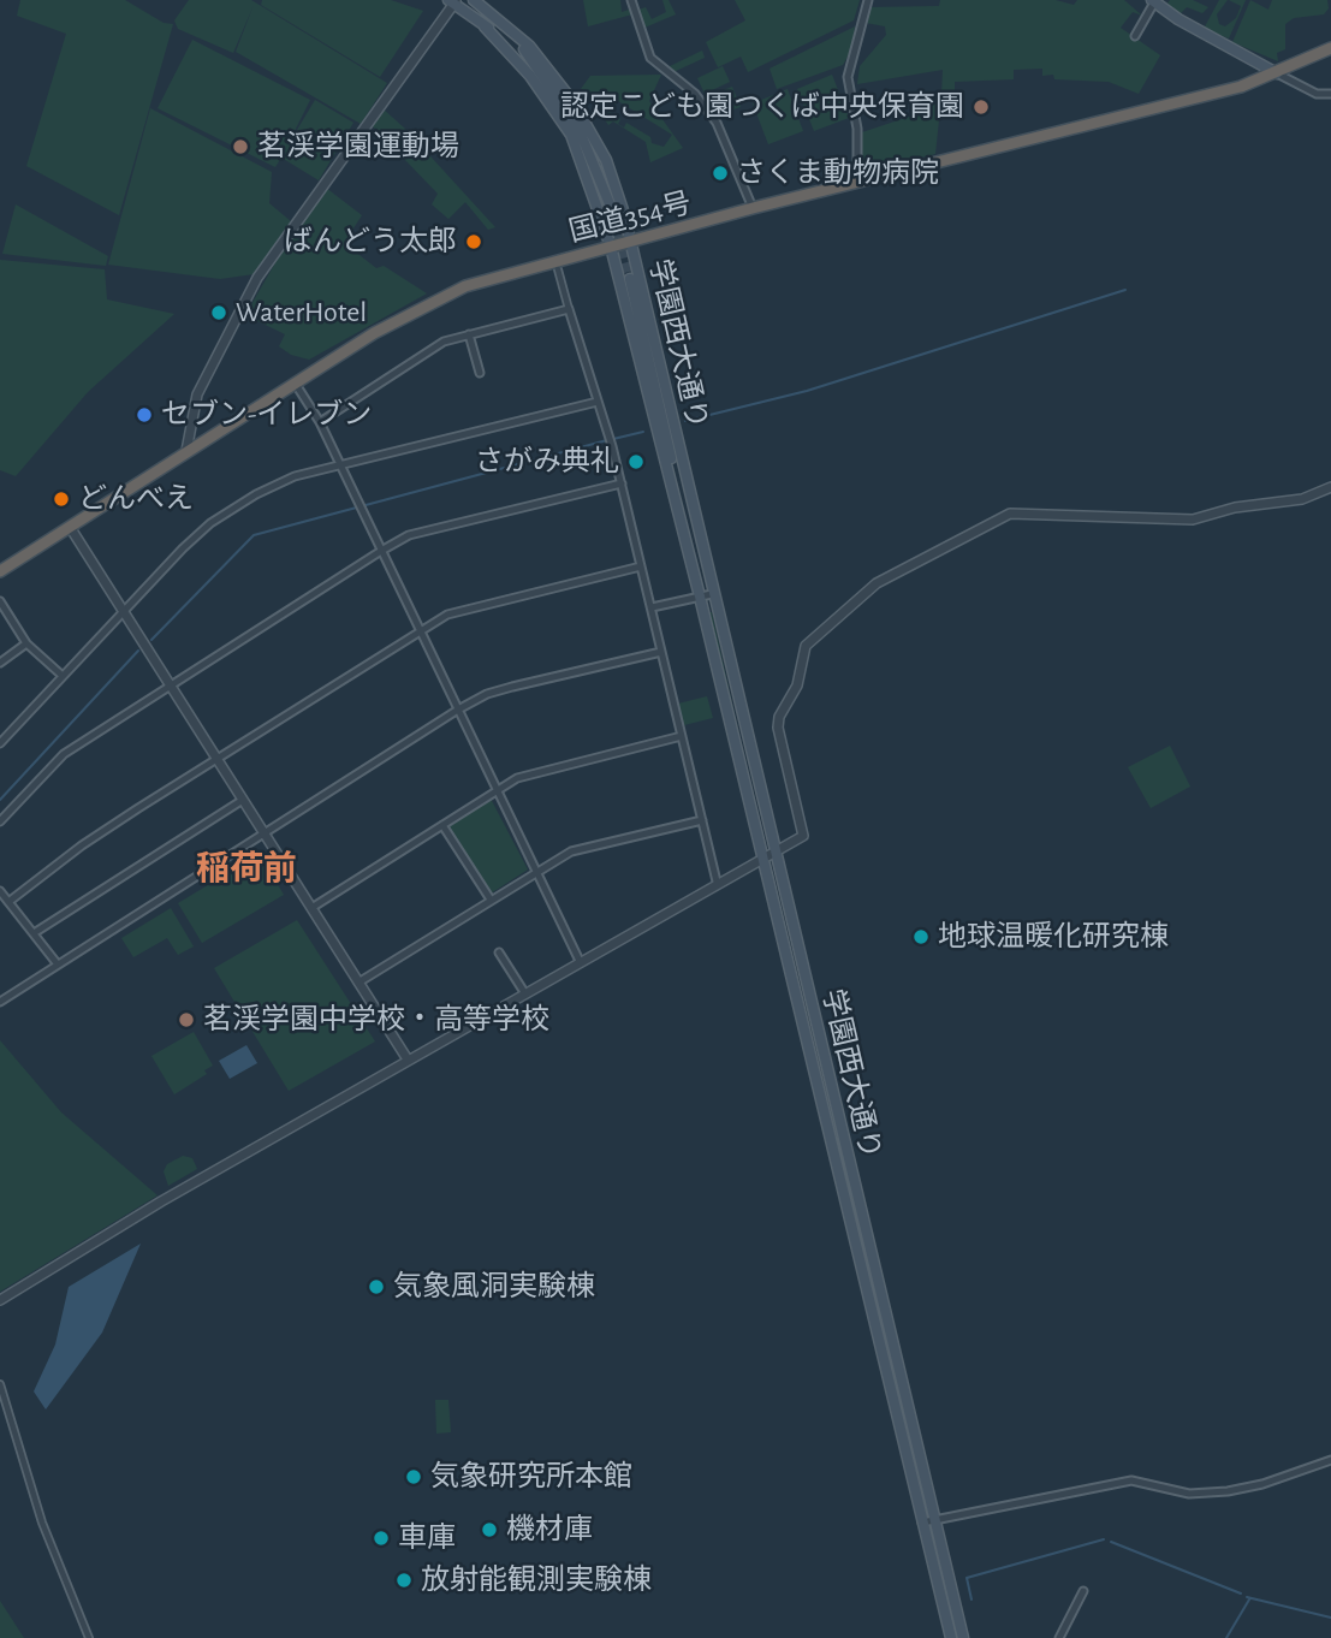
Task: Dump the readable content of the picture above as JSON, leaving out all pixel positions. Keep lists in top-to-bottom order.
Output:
{
  "streets": {
    "highway": ["国道354号"],
    "main road": ["学園西大通り"]
  },
  "crossings": [
    ["国道354号", "学園西大通り"]
  ],
  "districts": ["稲荷前"],
  "places": [
    "認定こども園つくば中央保育園",
    "茗渓学園運動場",
    "さくま動物病院",
    "ばんどう太郎",
    "WaterHotel",
    "セブン-イレブン",
    "さがみ典礼",
    "どんべえ",
    "地球温暖化研究棟",
    "茗渓学園中学校・高等学校",
    "気象風洞実験棟",
    "気象研究所本館",
    "機材庫",
    "車庫",
    "放射能観測実験棟"
  ]
}
